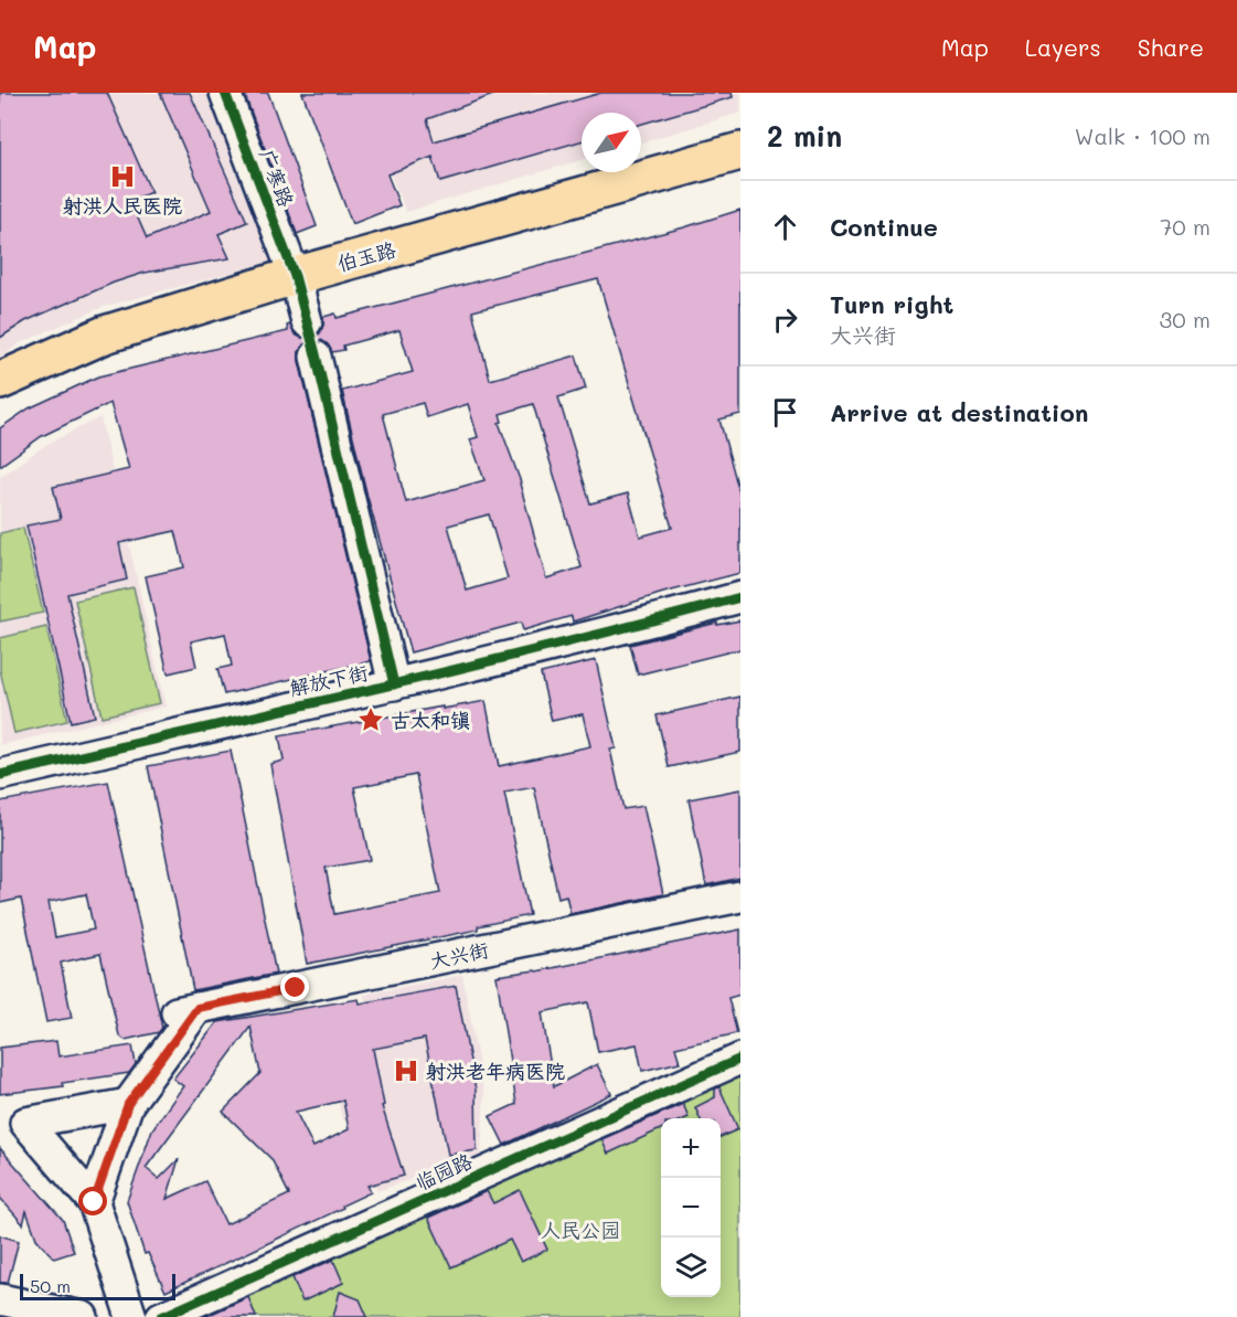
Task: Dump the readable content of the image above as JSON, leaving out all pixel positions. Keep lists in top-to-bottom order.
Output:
{
  "streets": {
    "main road": ["伯玉路"],
    "street": [
      "广寒路",
      "解放下街",
      "大兴街",
      "临园路"
    ]
  },
  "crossings": [
    ["广寒路", "伯玉路"]
  ],
  "parks": ["人民公园"],
  "places": {
    "hospital": ["射洪人民医院", "射洪老年病医院"],
    "place": ["古太和镇"]
  },
  "scale_bar": "50 m",
  "north": "top right",
  "page": {
    "header": "Map",
    "nav": ["Map", "Layers", "Share"],
    "heading": ["2 min", "Walk · 100 m"],
    "list": [
      ["Continue", "70 m"],
      ["Turn right", "大兴街", "30 m"],
      "Arrive at destination"
    ],
    "map_buttons": ["+", "−"],
    "scale": "50 m"
  }
}
